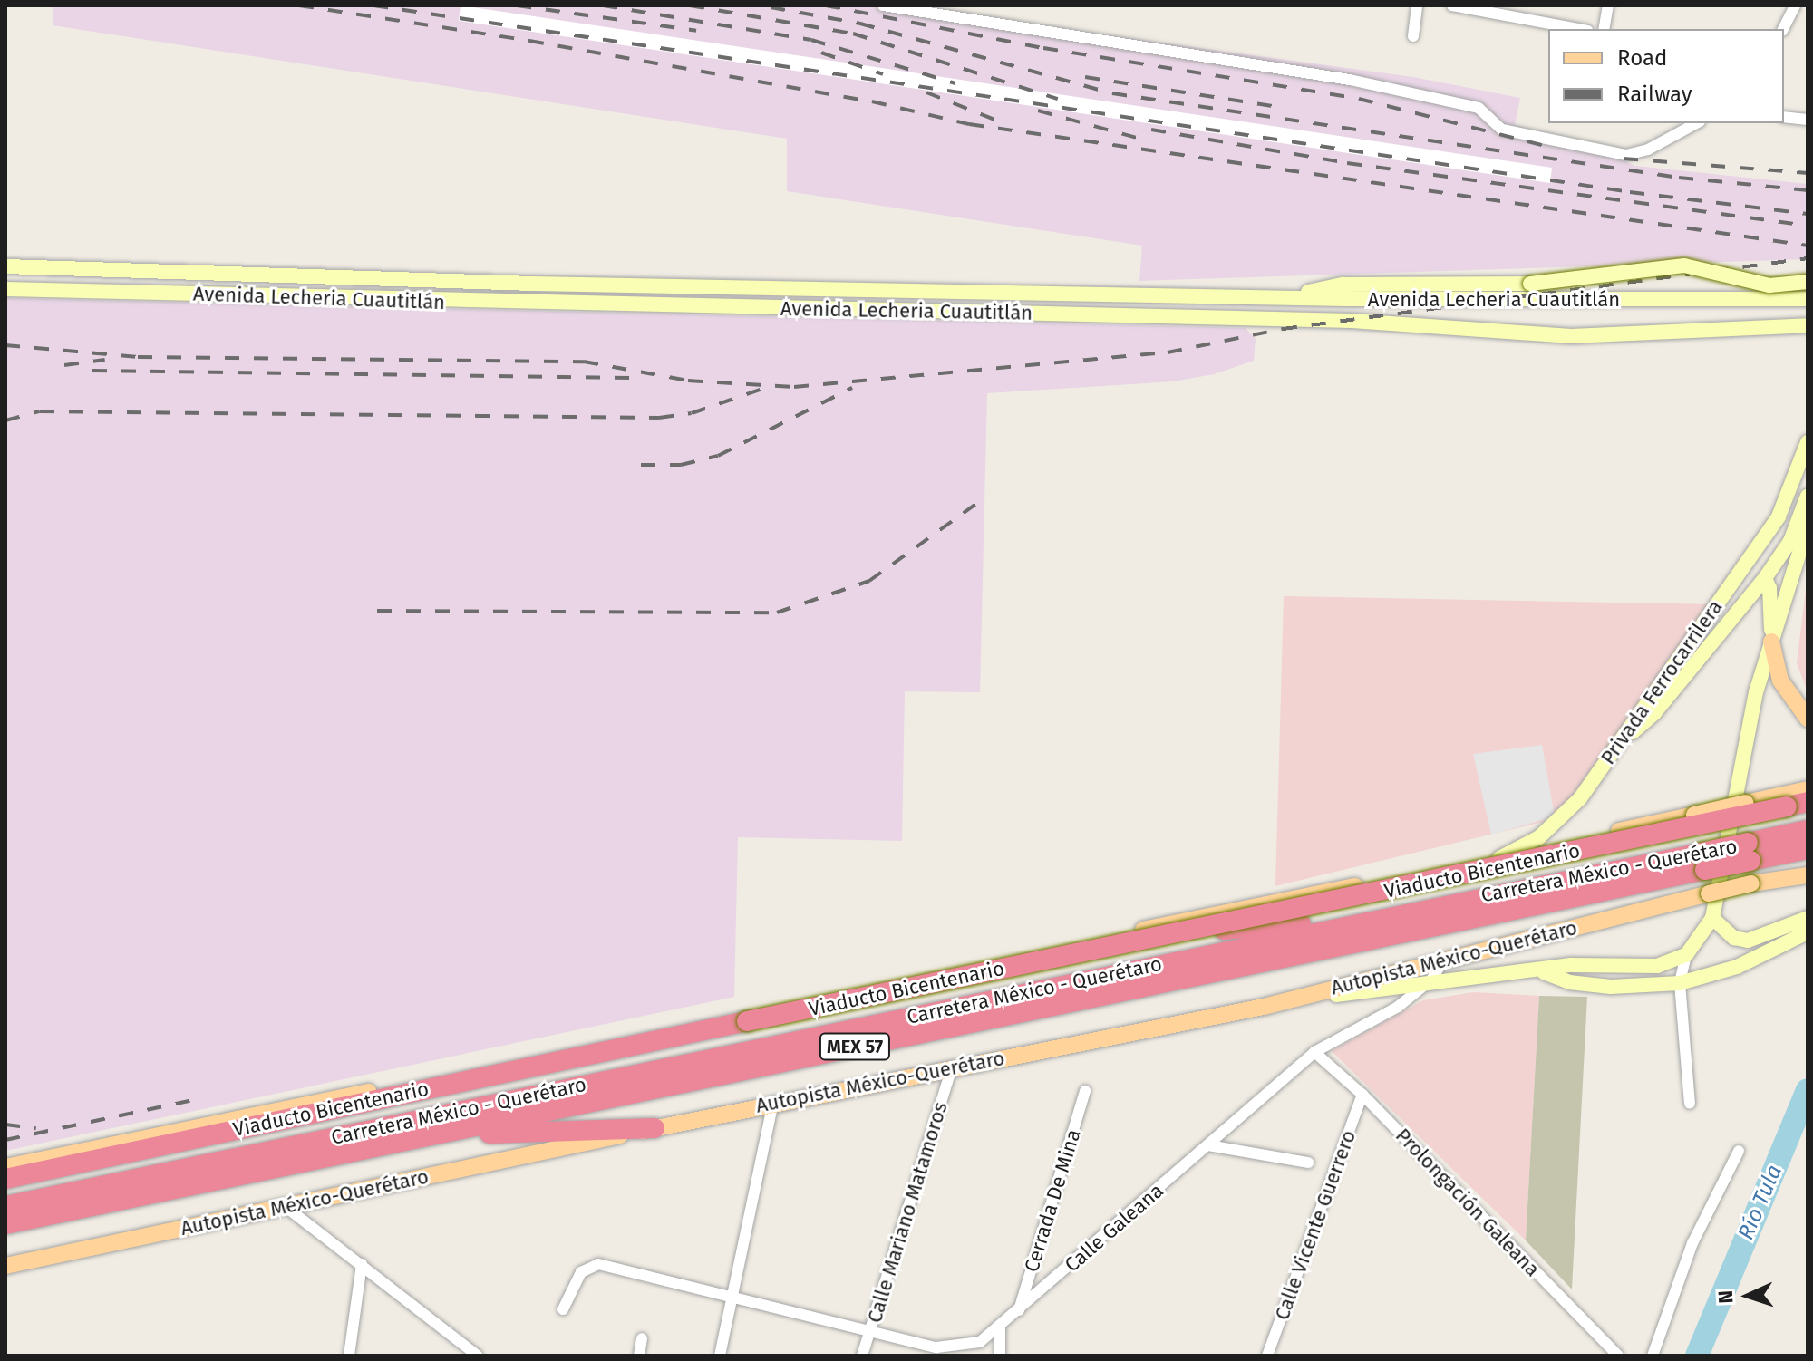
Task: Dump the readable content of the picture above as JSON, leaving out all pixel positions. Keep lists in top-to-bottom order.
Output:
{
  "streets": {
    "highway": ["Viaducto Bicentenario", "Carretera México - Querétaro", "MEX 57"],
    "main road": ["Avenida Lecheria Cuautitlán", "Privada Ferrocarrilera", "Autopista México-Querétaro"],
    "street": [
      "Cerrada De Mina",
      "Prolongación Galeana",
      "Calle Mariano Matamoros",
      "Calle Vicente Guerrero",
      "Calle Galeana"
    ]
  },
  "crossings": [
    ["Autopista México-Querétaro", "Calle Mariano Matamoros"],
    ["Autopista México-Querétaro", "Calle Galeana"],
    ["Cerrada De Mina", "Calle Galeana"],
    ["Prolongación Galeana", "Calle Vicente Guerrero"],
    ["Prolongación Galeana", "Calle Galeana"],
    ["Calle Mariano Matamoros", "Calle Galeana"]
  ],
  "water": ["Río Tula"],
  "legend": ["Road", "Railway"],
  "north": "left"
}
